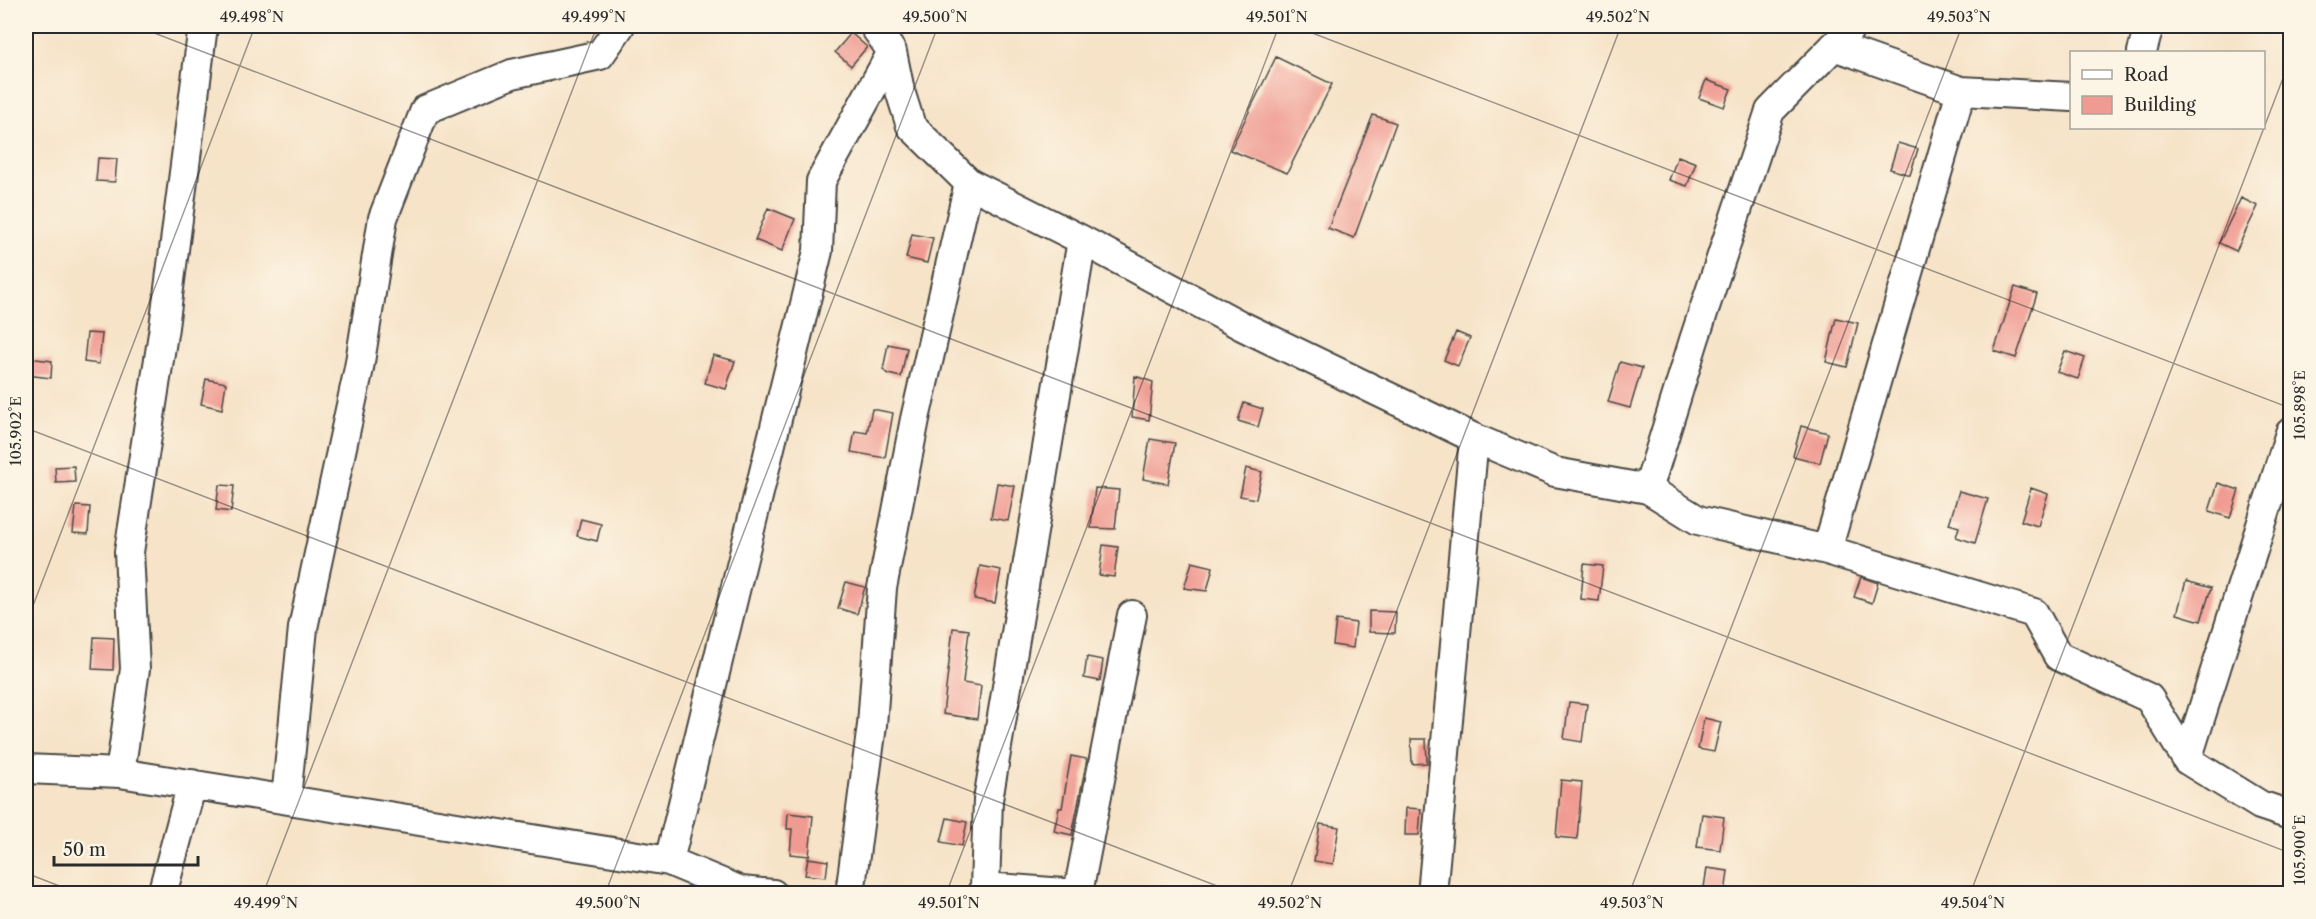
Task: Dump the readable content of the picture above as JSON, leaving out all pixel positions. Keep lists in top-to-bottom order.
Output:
{
  "legend": ["Road", "Building"],
  "scale_bar": "50 m",
  "coordinates": [
    "49.498°N",
    "49.499°N",
    "49.500°N",
    "49.501°N",
    "49.502°N",
    "49.503°N",
    "105.898°E",
    "105.902°E",
    "105.900°E",
    "49.504°N"
  ]
}
